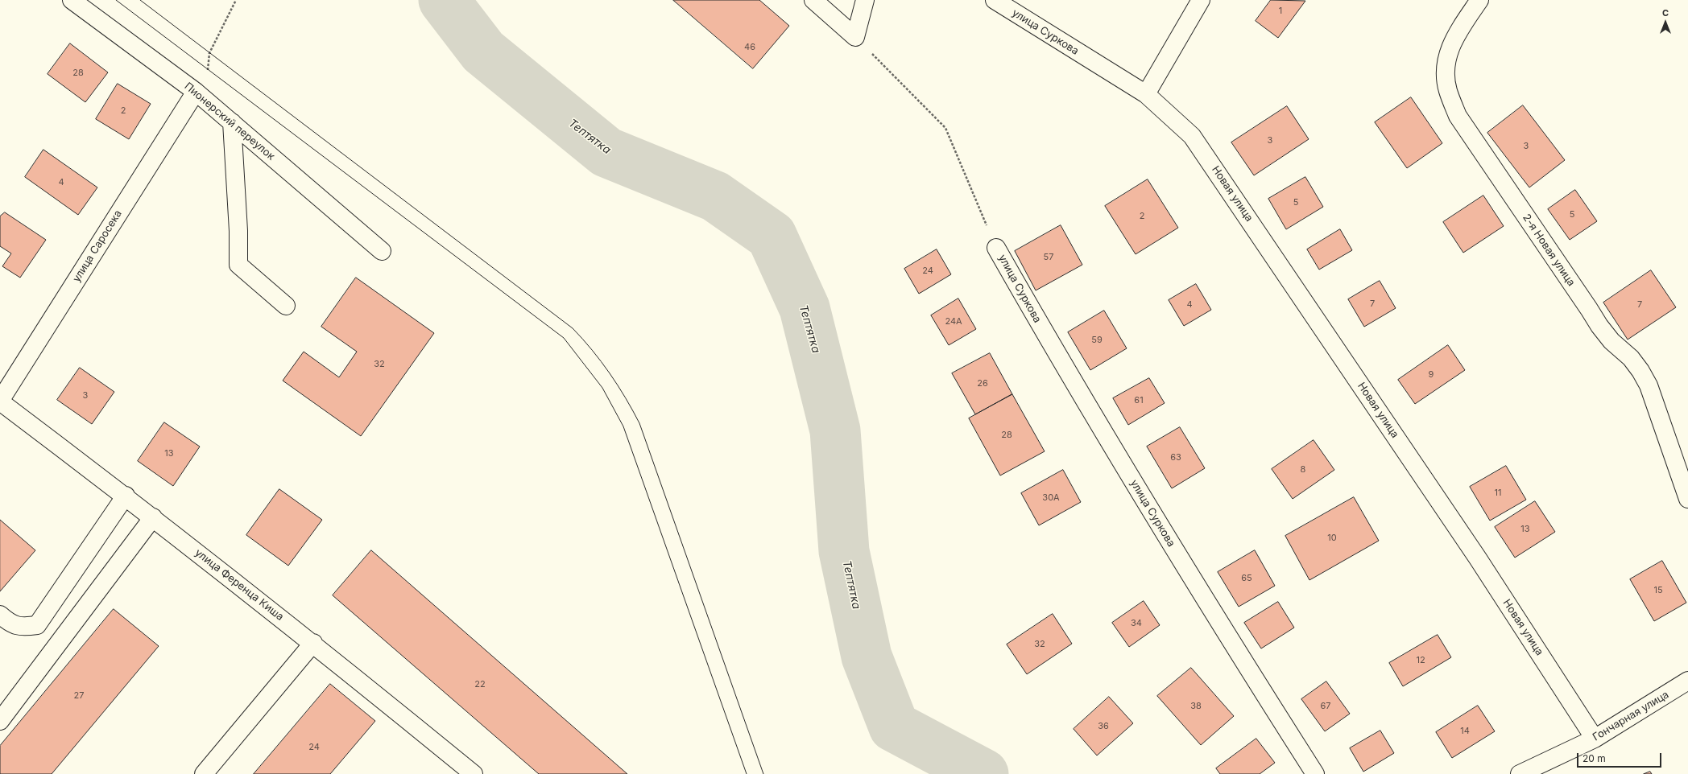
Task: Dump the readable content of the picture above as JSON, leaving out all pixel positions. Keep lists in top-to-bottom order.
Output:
{
  "streets": {
    "street": [
      "улица Суркова",
      "Пионерский переулок",
      "Новая улица",
      "улица Саросека",
      "2-я Новая улица",
      "улица Ференца Киша",
      "Гончарная улица"
    ]
  },
  "crossings": [
    ["улица Суркова", "Новая улица"],
    ["Пионерский переулок", "улица Саросека"],
    ["Новая улица", "Гончарная улица"],
    ["улица Саросека", "улица Ференца Киша"]
  ],
  "water": ["Тептятка"],
  "house_numbers": [
    "1",
    "46",
    "28",
    "2",
    "3",
    "3",
    "4",
    "5",
    "5",
    "2",
    "57",
    "24",
    "7",
    "4",
    "7",
    "24А",
    "59",
    "32",
    "9",
    "26",
    "3",
    "61",
    "28",
    "13",
    "63",
    "8",
    "11",
    "30А",
    "13",
    "10",
    "65",
    "15",
    "34",
    "32",
    "12",
    "22",
    "27",
    "38",
    "67",
    "36",
    "14",
    "24"
  ],
  "scale_bar": "20 m",
  "north": "top"
}
